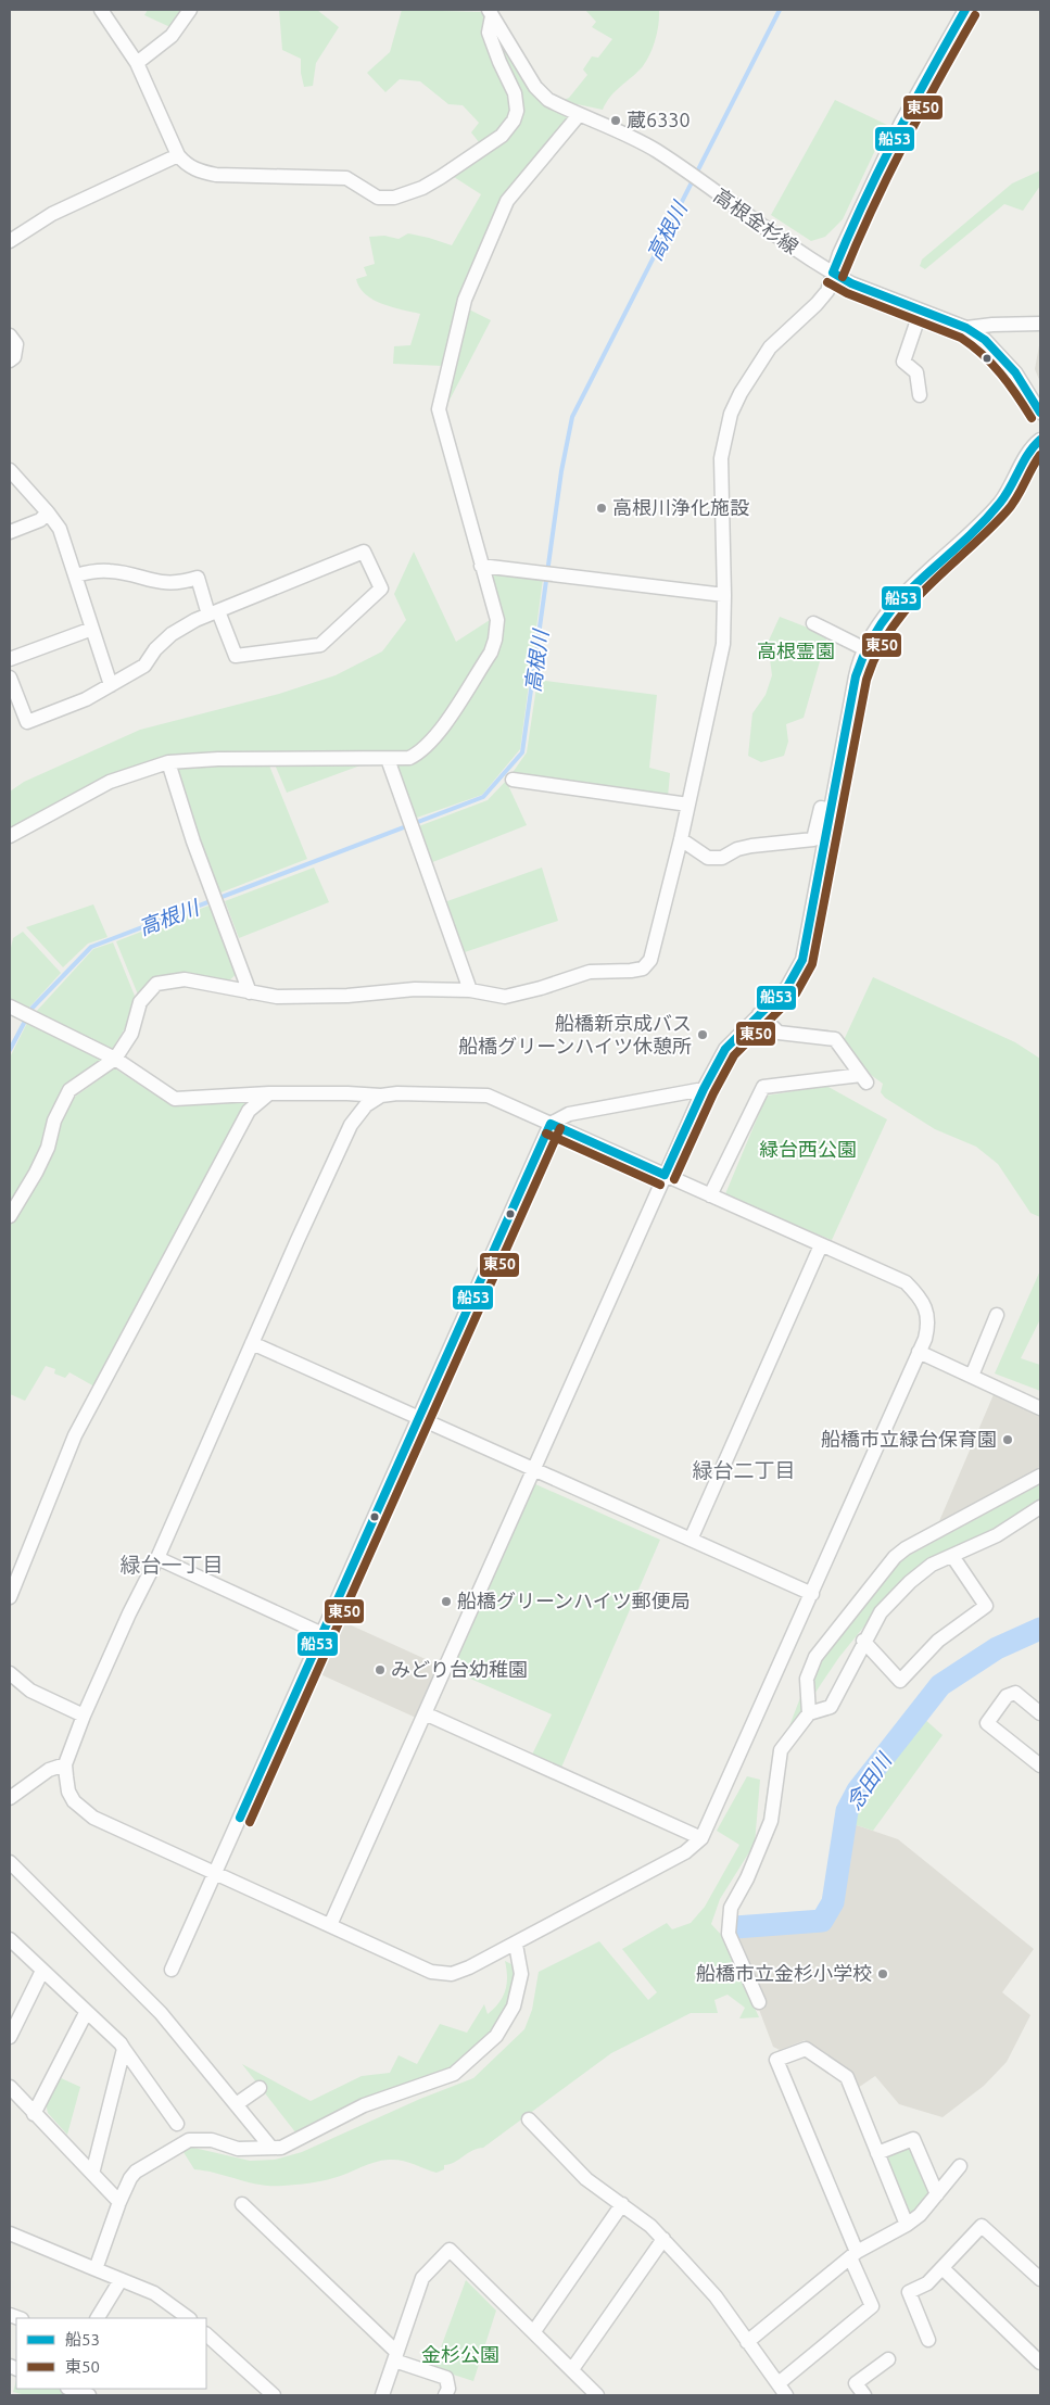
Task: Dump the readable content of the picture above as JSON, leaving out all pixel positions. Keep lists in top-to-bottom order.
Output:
{
  "streets": {
    "street": ["高根金杉線"]
  },
  "districts": ["緑台二丁目", "緑台一丁目"],
  "water": ["高根川", "念田川"],
  "parks": ["高根霊園", "緑台西公園", "金杉公園"],
  "places": [
    "蔵6330",
    "高根川浄化施設",
    "船橋新京成バス 船橋グリーンハイツ休憩所",
    "船橋市立緑台保育園",
    "船橋グリーンハイツ郵便局",
    "みどり台幼稚園",
    "船橋市立金杉小学校"
  ],
  "lines": ["transit line 船53", "transit line 東50"],
  "legend": ["船53", "東50"]
}
